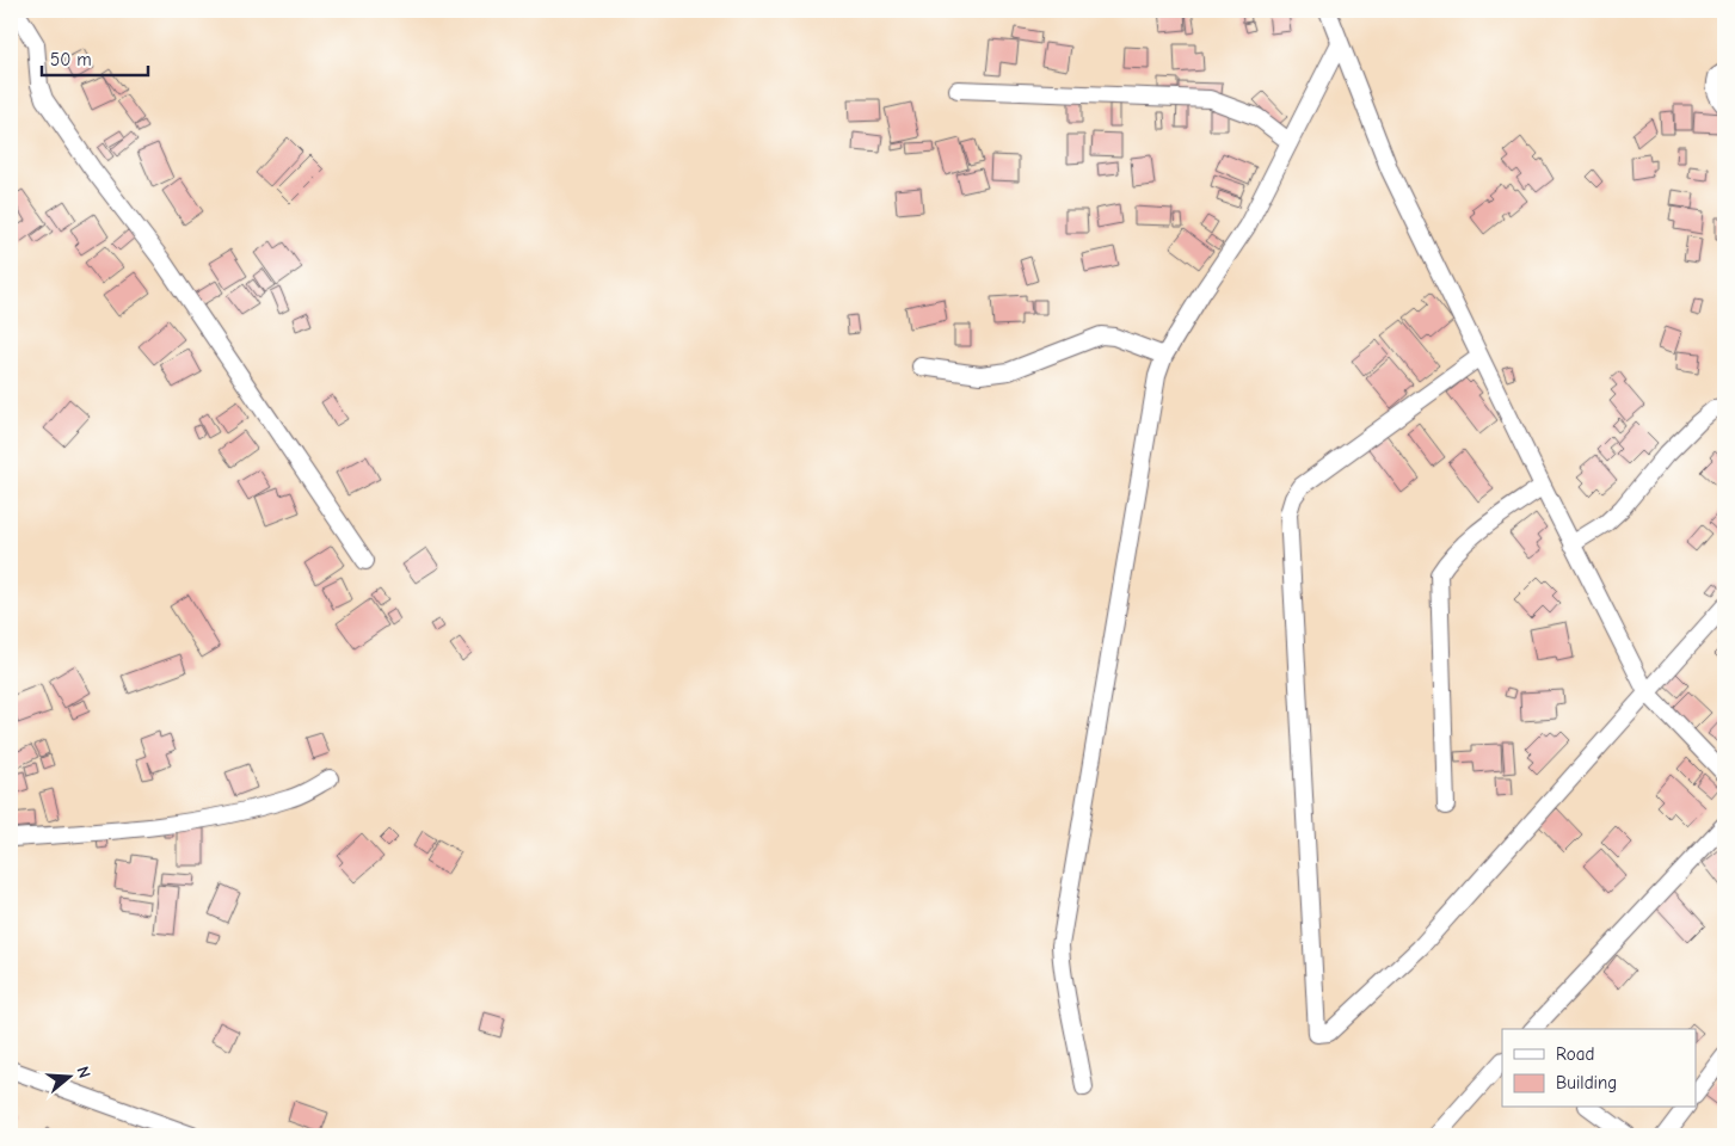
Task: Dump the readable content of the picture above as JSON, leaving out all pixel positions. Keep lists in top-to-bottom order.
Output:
{
  "legend": ["Road", "Building"],
  "scale_bar": "50 m",
  "north": "right"
}
